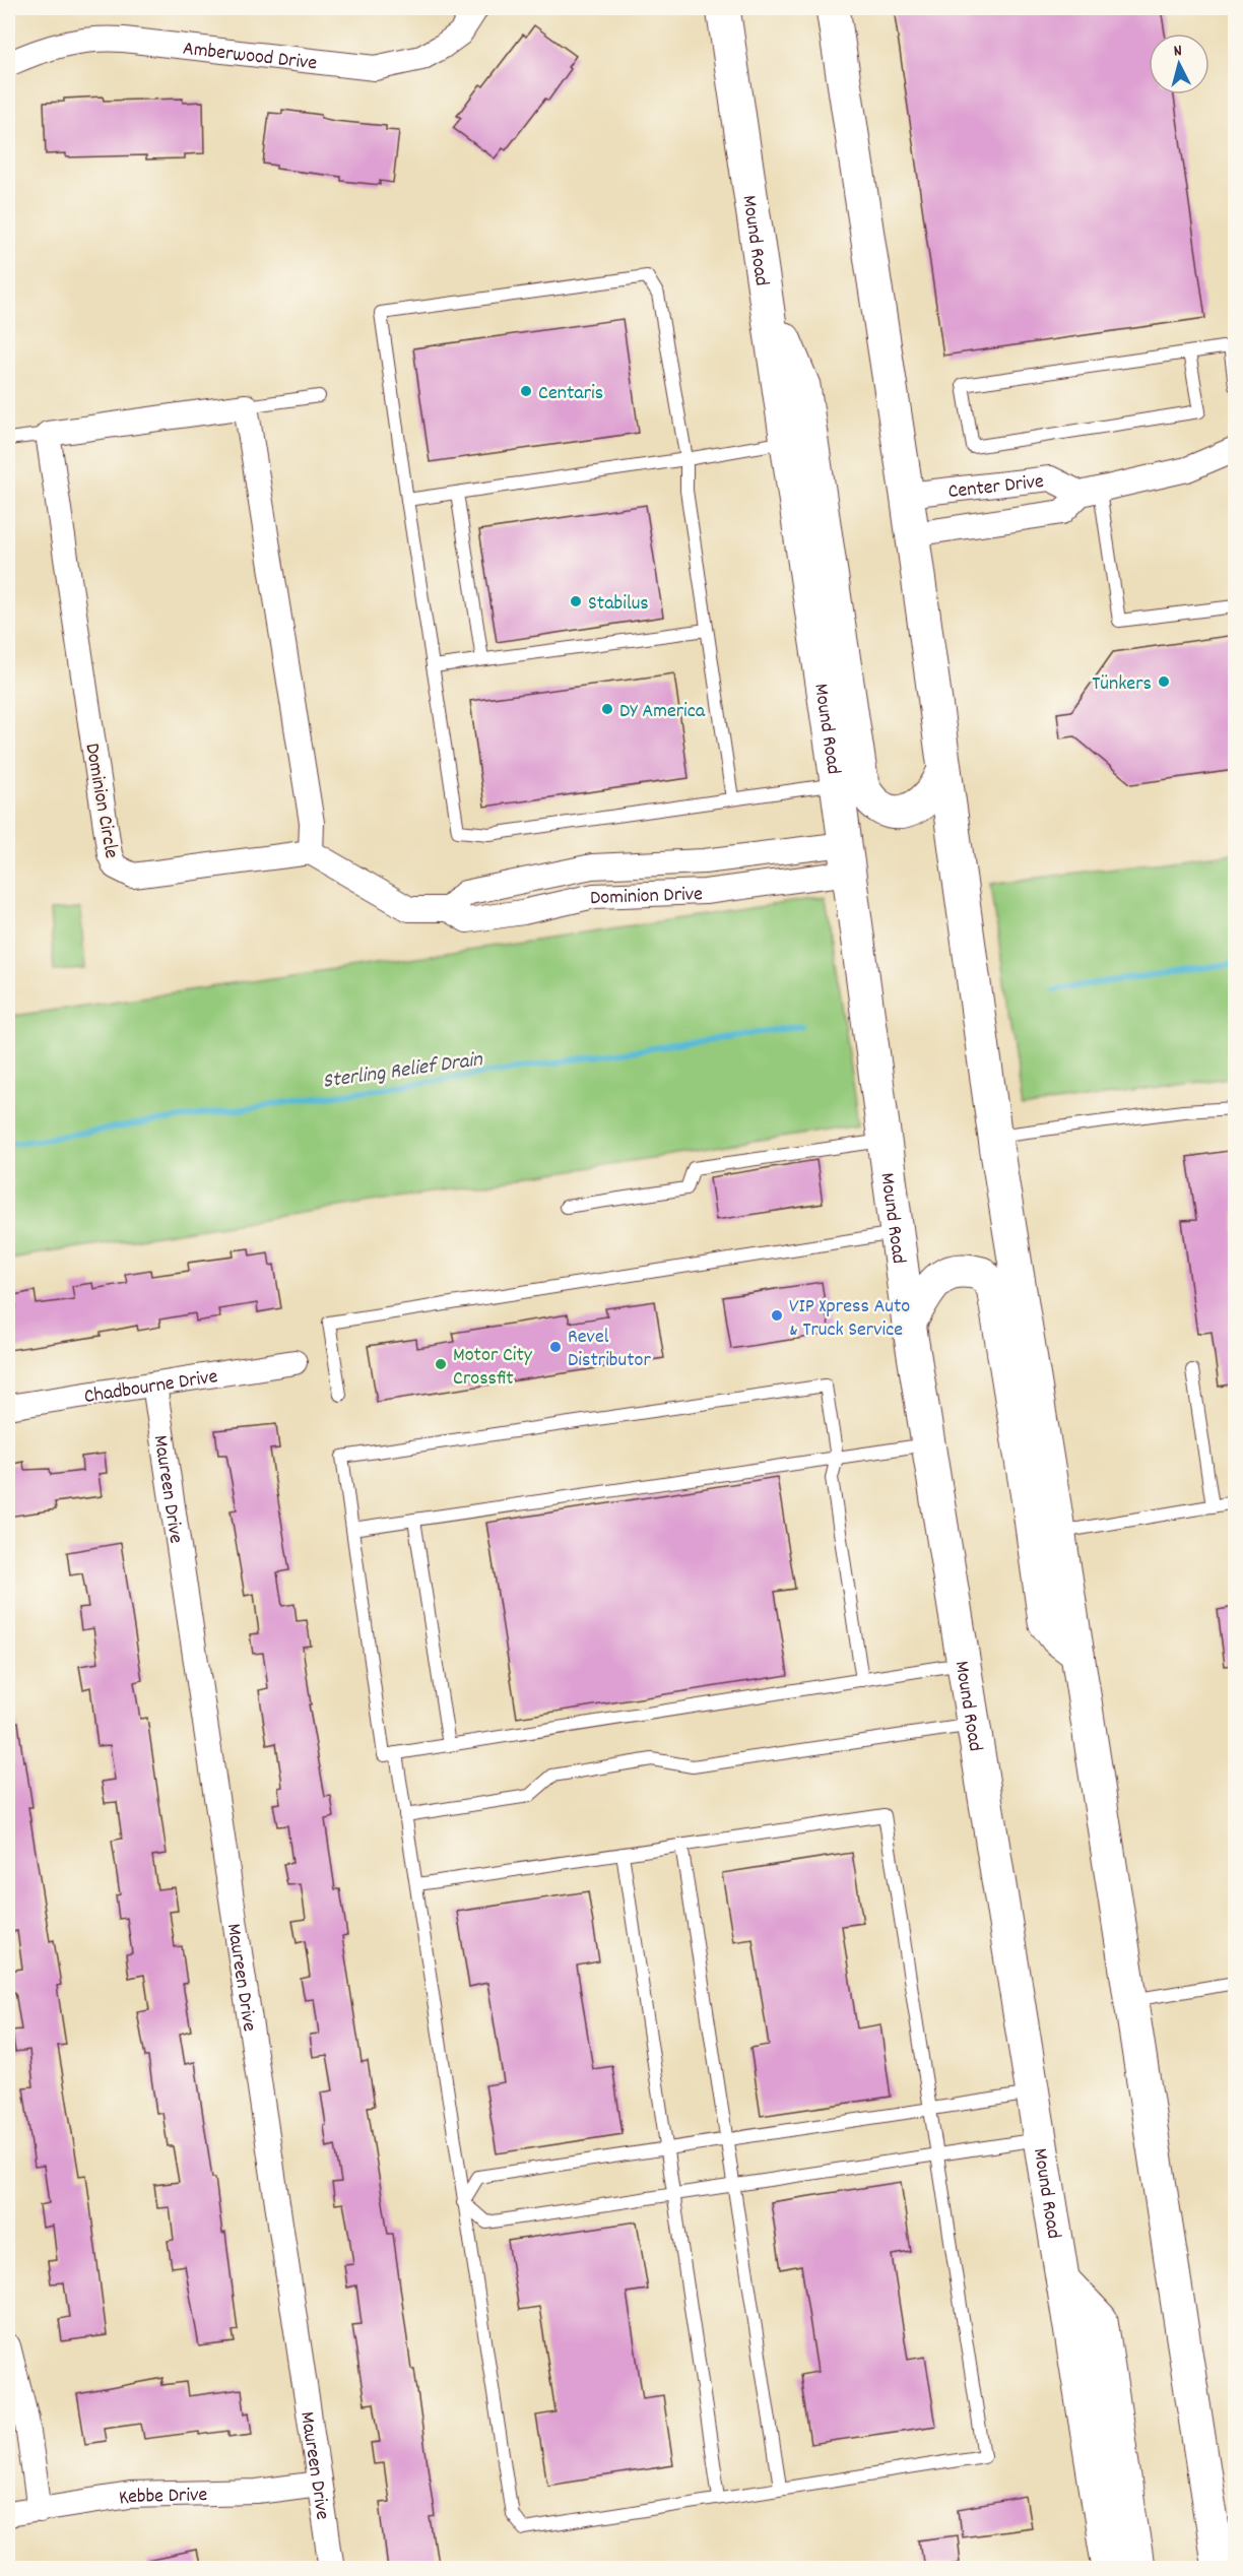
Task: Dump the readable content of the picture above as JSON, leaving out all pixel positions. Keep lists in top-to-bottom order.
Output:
{
  "streets": {
    "main road": ["Mound Road"],
    "street": [
      "Amberwood Drive",
      "Center Drive",
      "Dominion Circle",
      "Dominion Drive",
      "Chadbourne Drive",
      "Maureen Drive",
      "Kebbe Drive"
    ]
  },
  "crossings": [
    ["Mound Road", "Dominion Drive"],
    ["Dominion Circle", "Dominion Drive"],
    ["Chadbourne Drive", "Maureen Drive"],
    ["Maureen Drive", "Kebbe Drive"]
  ],
  "water": ["Sterling Relief Drain"],
  "places": [
    "Centaris",
    "Stabilus",
    "Tünkers",
    "DY America",
    "VIP Xpress Auto & Truck Service",
    "Revel Distributor",
    "Motor City Crossfit"
  ],
  "north": "top"
}
